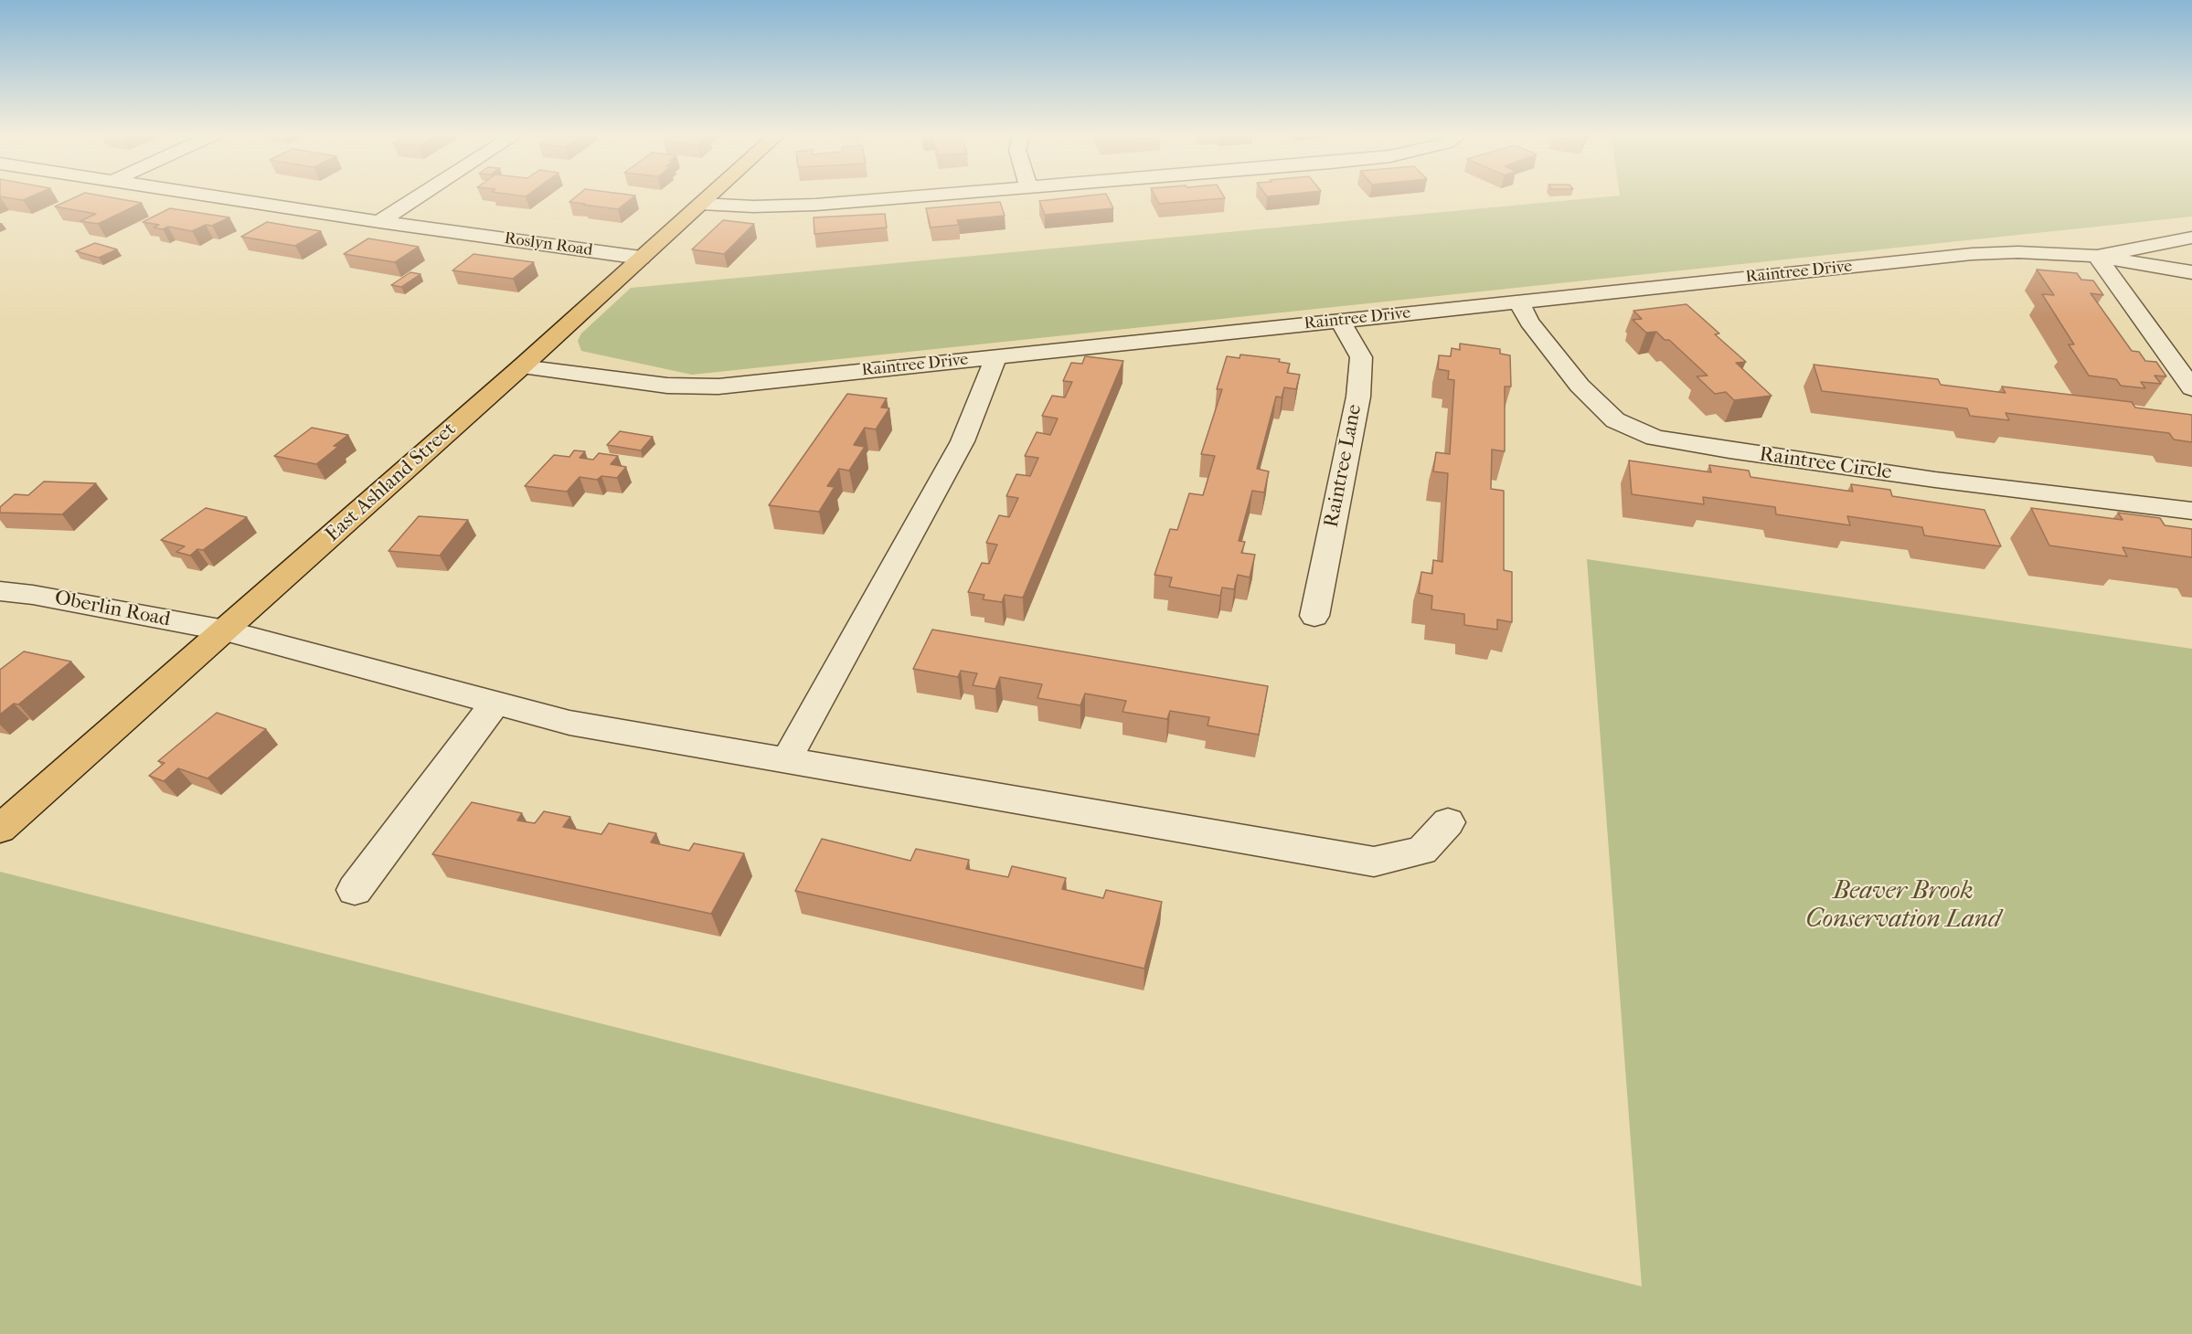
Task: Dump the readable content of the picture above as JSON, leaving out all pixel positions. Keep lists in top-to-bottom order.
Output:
{
  "streets": {
    "main road": ["East Ashland Street"],
    "street": [
      "Roslyn Road",
      "Raintree Drive",
      "Raintree Circle",
      "Raintree Lane",
      "Oberlin Road"
    ]
  },
  "crossings": [
    ["Roslyn Road", "East Ashland Street"],
    ["Raintree Drive", "Raintree Circle"],
    ["Raintree Drive", "Raintree Lane"],
    ["Raintree Drive", "East Ashland Street"],
    ["East Ashland Street", "Oberlin Road"]
  ],
  "parks": ["Beaver Brook Conservation Land"]
}
